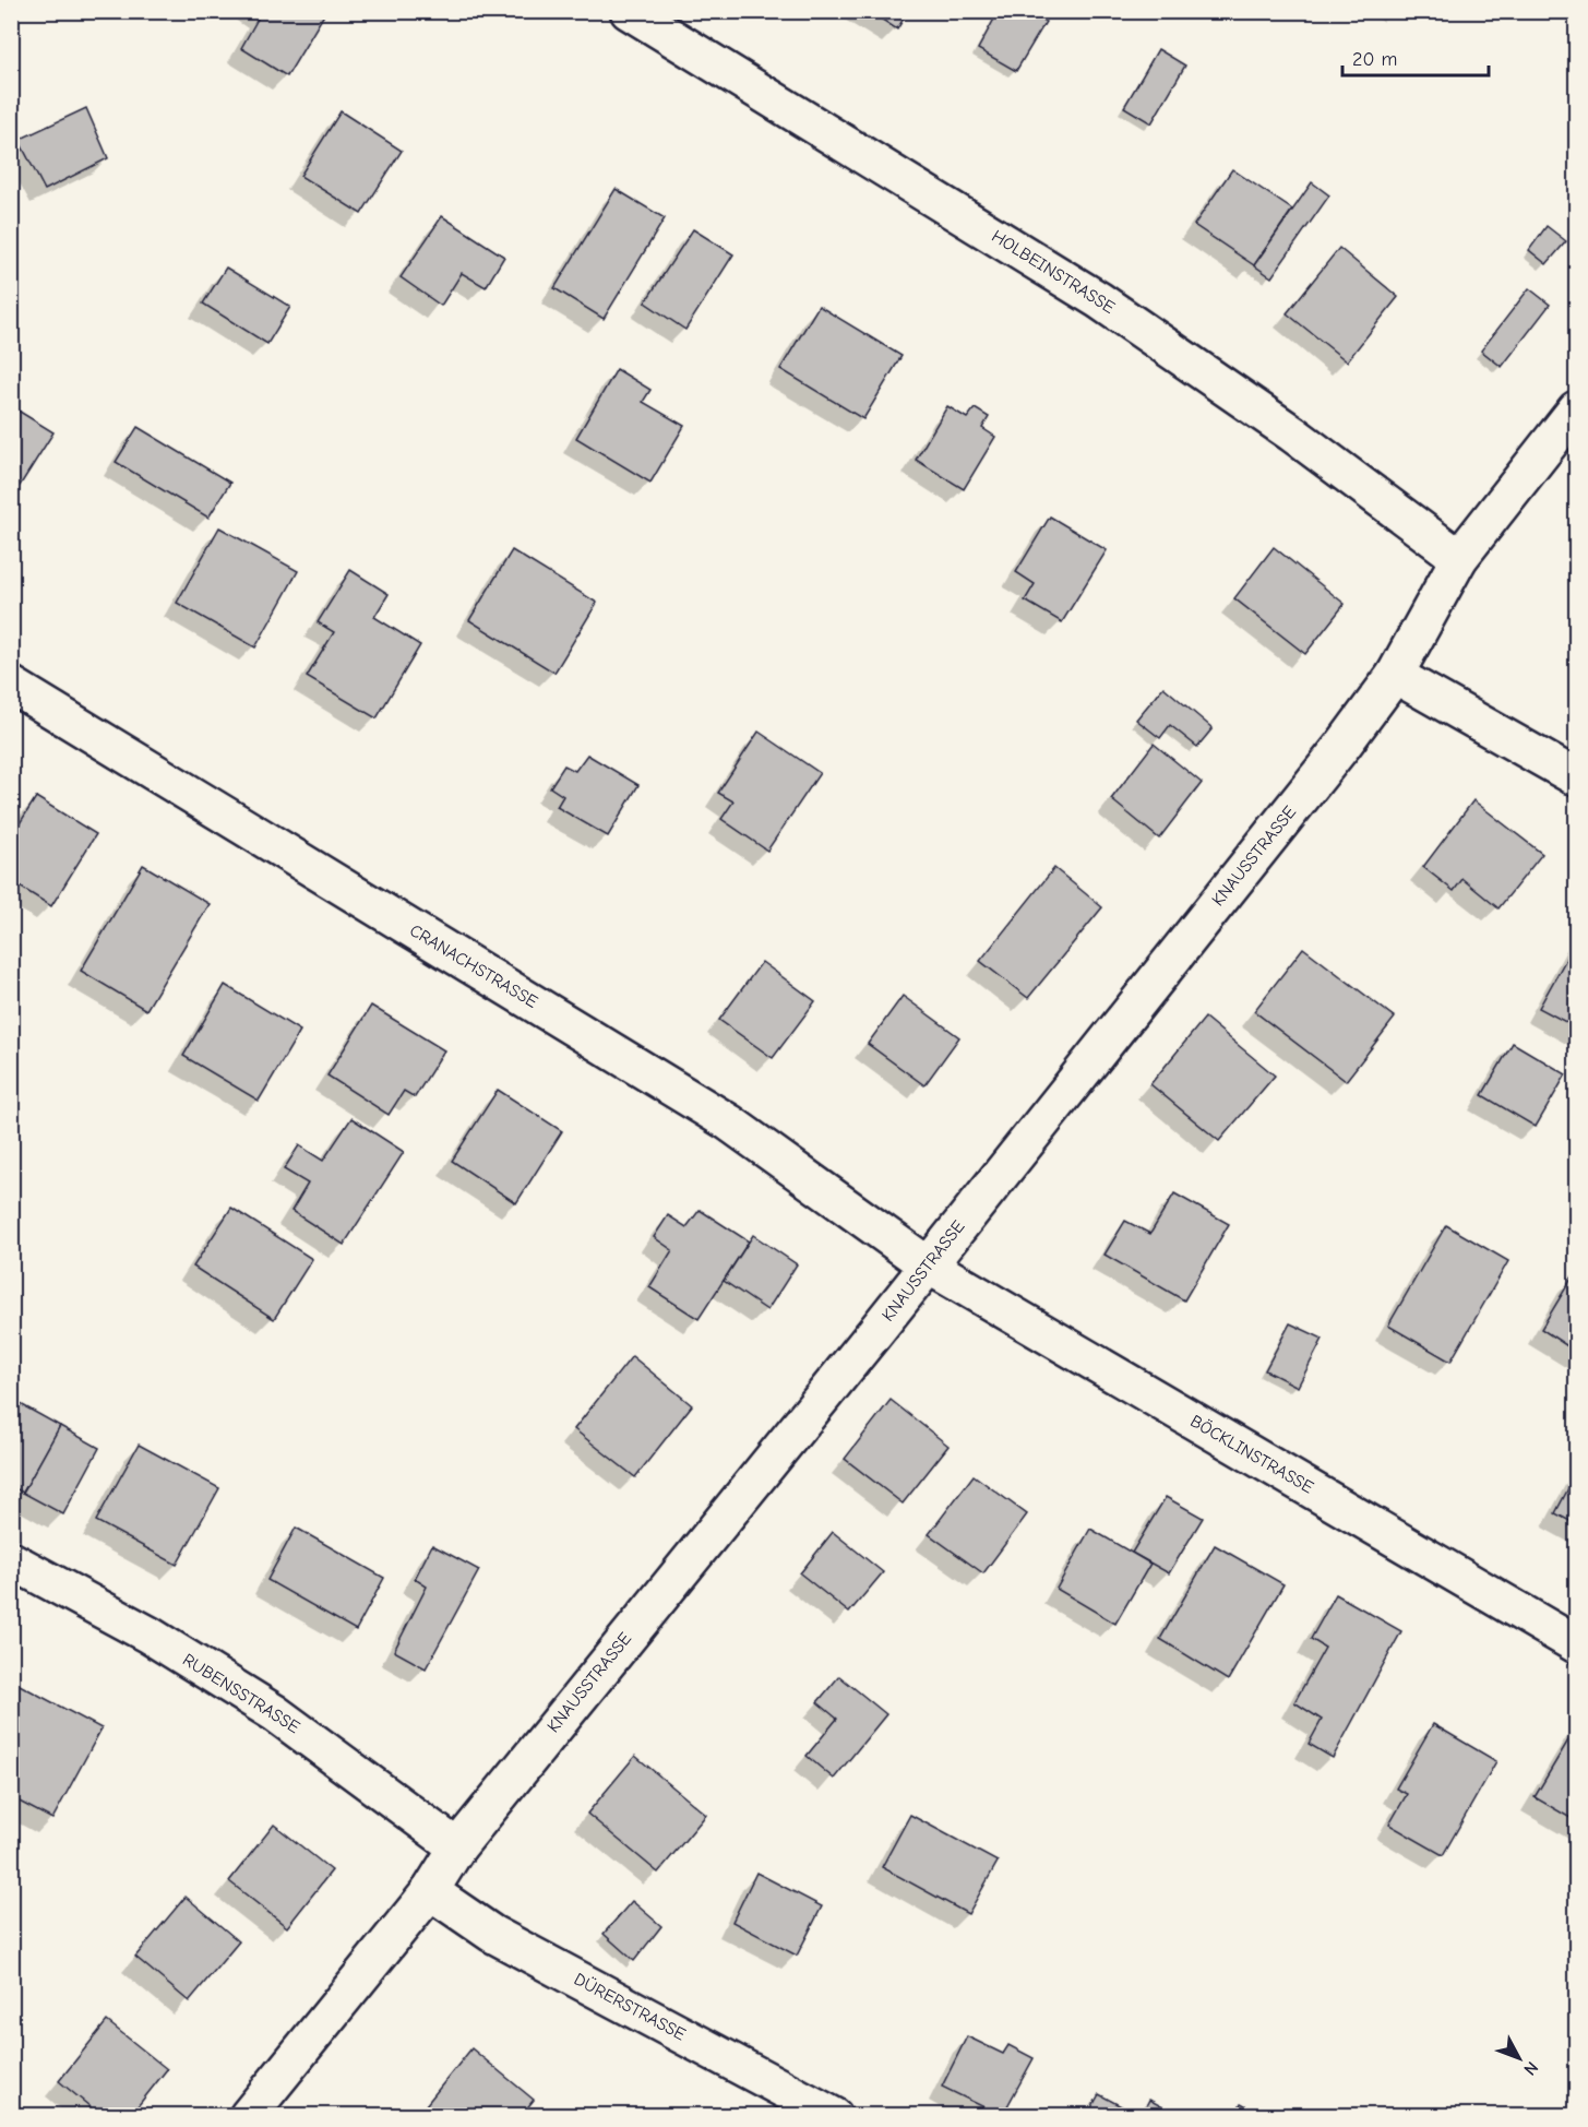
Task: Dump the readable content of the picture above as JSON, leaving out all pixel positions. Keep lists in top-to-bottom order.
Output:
{
  "streets": {
    "street": [
      "HOLBEINSTRASSE",
      "KNAUSSTRASSE",
      "CRANACHSTRASSE",
      "BÖCKLINSTRASSE",
      "RUBENSSTRASSE",
      "DÜRERSTRASSE"
    ]
  },
  "crossings": [
    ["HOLBEINSTRASSE", "KNAUSSTRASSE"],
    ["KNAUSSTRASSE", "CRANACHSTRASSE"],
    ["KNAUSSTRASSE", "BÖCKLINSTRASSE"],
    ["KNAUSSTRASSE", "RUBENSSTRASSE"],
    ["KNAUSSTRASSE", "DÜRERSTRASSE"],
    ["CRANACHSTRASSE", "BÖCKLINSTRASSE"]
  ],
  "scale_bar": "20 m",
  "north": "bottom right"
}
